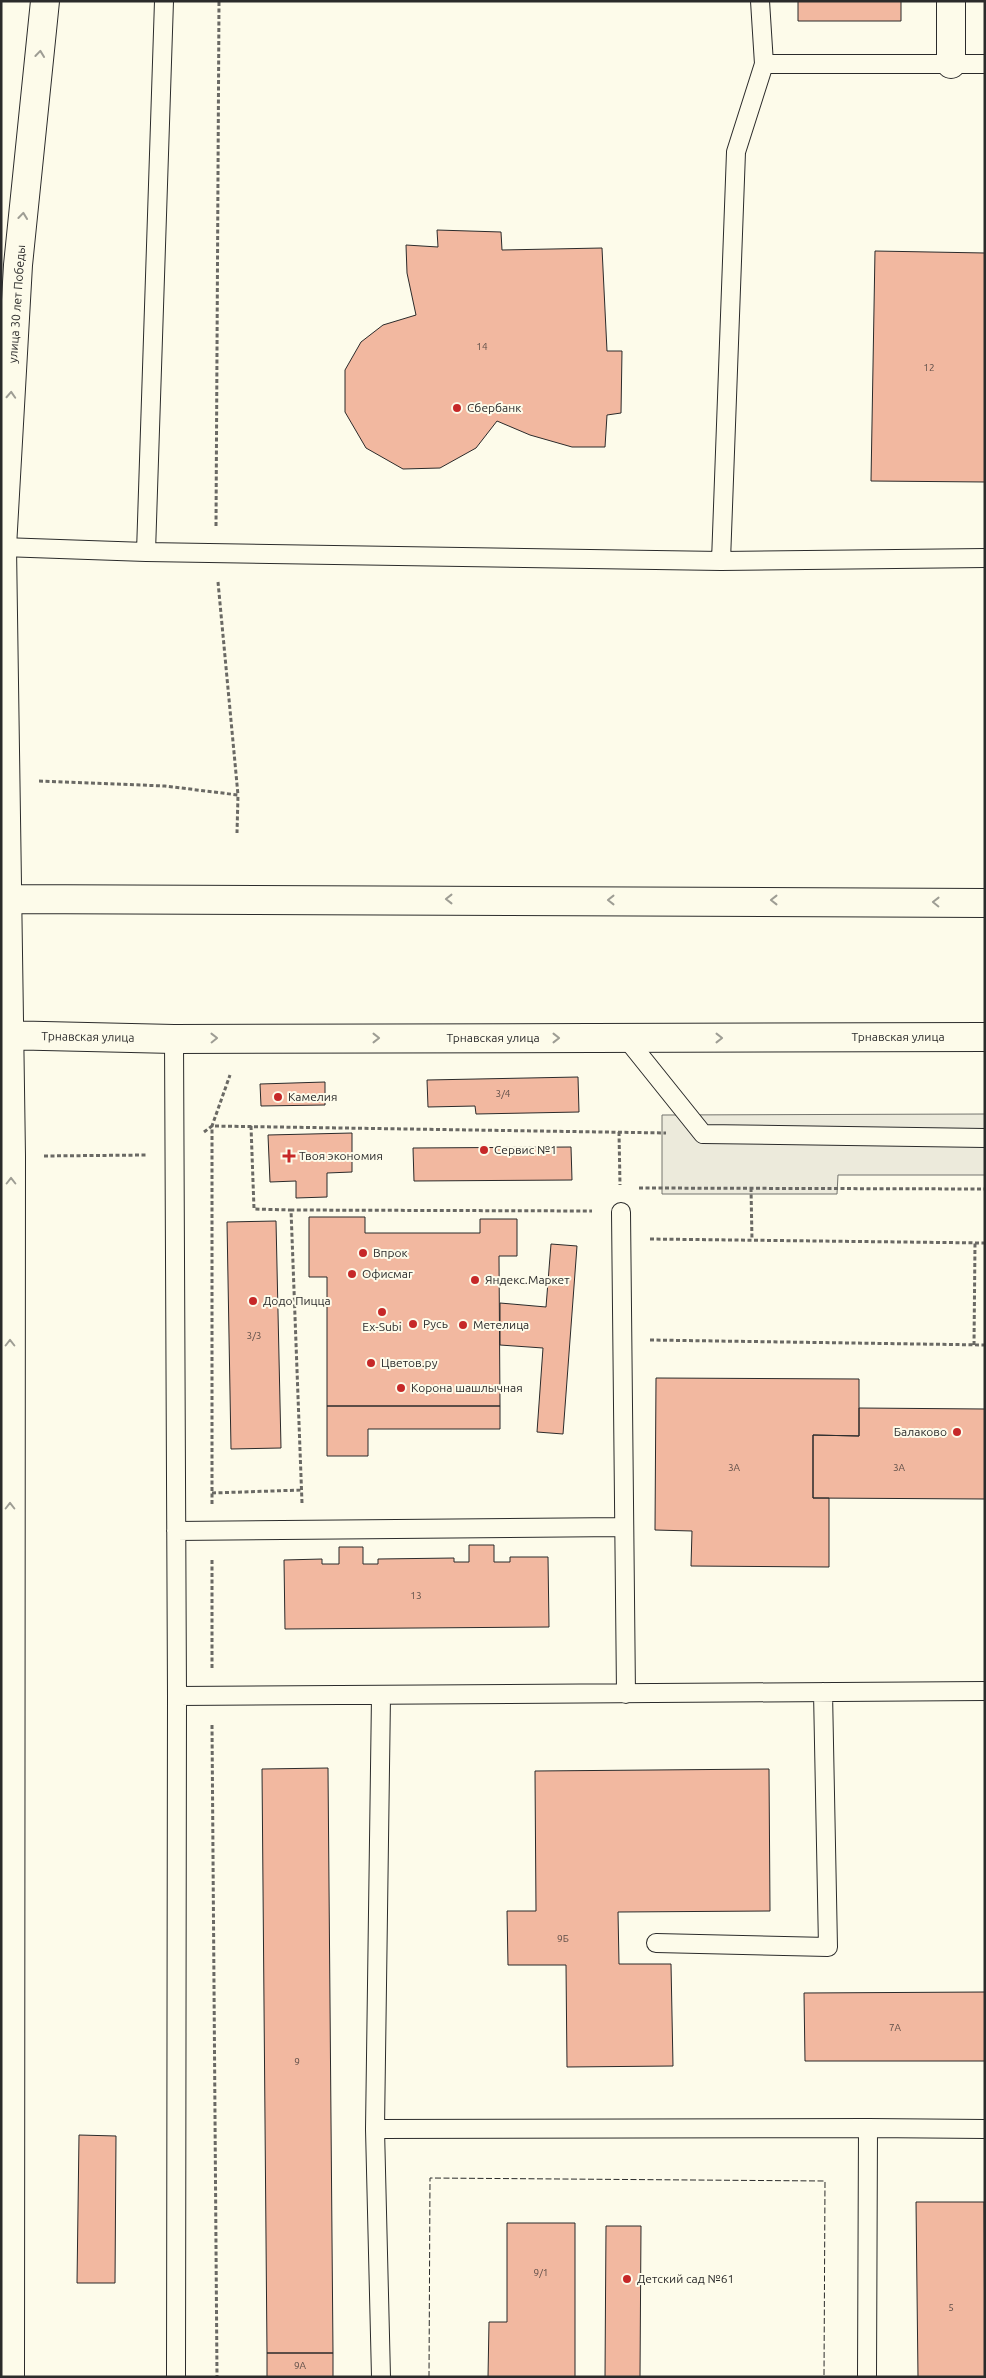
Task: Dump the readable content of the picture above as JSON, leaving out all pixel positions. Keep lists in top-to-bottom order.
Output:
{
  "streets": {
    "main road": ["улица 30 лет Победы", "Трнавская улица"]
  },
  "crossings": [
    ["улица 30 лет Победы", "Трнавская улица"]
  ],
  "one_way": ["улица 30 лет Победы"],
  "places": {
    "other": [
      "Сбербанк",
      "Камелия",
      "Сервис №1",
      "Впрок",
      "Офисмаг",
      "Яндекс.Маркет",
      "Додо Пицца",
      "Ex-Subi",
      "Русь",
      "Метелица",
      "Цветов.ру",
      "Корона шашлычная",
      "Балаково",
      "Детский сад №61"
    ],
    "health": ["Твоя экономия"]
  },
  "house_numbers": [
    "14",
    "12",
    "3/4",
    "3/3",
    "3А",
    "3А",
    "13",
    "9Б",
    "7А",
    "9",
    "9/1",
    "5",
    "9А"
  ]
}
